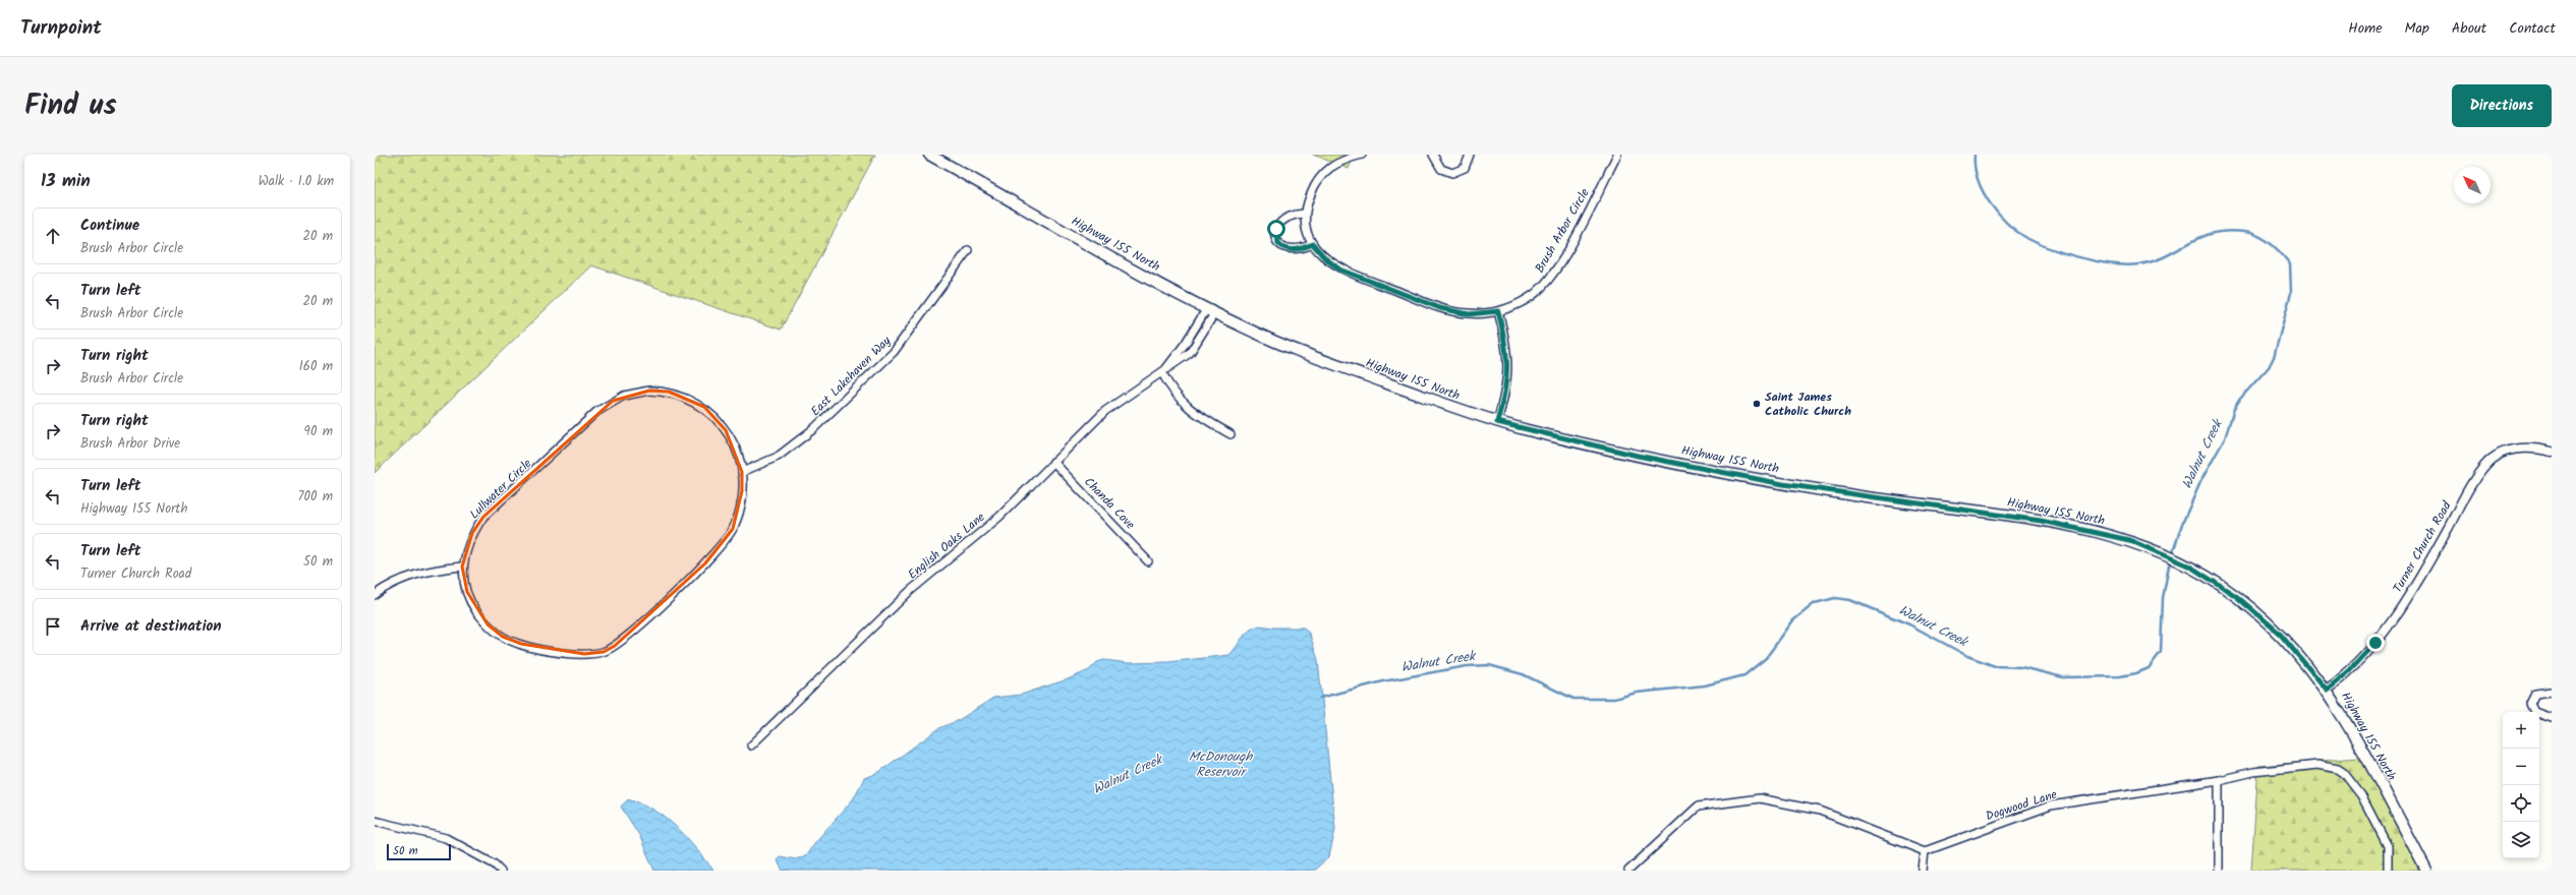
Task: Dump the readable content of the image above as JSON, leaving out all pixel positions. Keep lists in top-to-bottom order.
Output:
{
  "streets": {
    "main road": ["Highway 155 North"],
    "street": [
      "Brush Arbor Circle",
      "East Lakehaven Way",
      "Lullwater Circle",
      "Chanda Cove",
      "English Oaks Lane",
      "Turner Church Road",
      "Dogwood Lane"
    ]
  },
  "crossings": [
    ["Highway 155 North", "English Oaks Lane"],
    ["Highway 155 North", "Turner Church Road"],
    ["East Lakehaven Way", "Lullwater Circle"],
    ["Chanda Cove", "English Oaks Lane"]
  ],
  "water": ["Walnut Creek", "McDonough Reservoir"],
  "places": ["Saint James Catholic Church"],
  "scale_bar": "50 m",
  "north": "top left",
  "page": {
    "header": "Turnpoint",
    "nav": [
      "Home",
      "Map",
      "About",
      "Contact"
    ],
    "title": "Find us",
    "buttons": "Directions",
    "heading": ["13 min", "Walk · 1.0 km"],
    "list": [
      ["Continue", "Brush Arbor Circle", "20 m"],
      ["Turn left", "Brush Arbor Circle", "20 m"],
      ["Turn right", "Brush Arbor Circle", "160 m"],
      ["Turn right", "Brush Arbor Drive", "90 m"],
      ["Turn left", "Highway 155 North", "700 m"],
      ["Turn left", "Turner Church Road", "50 m"],
      "Arrive at destination"
    ],
    "map_buttons": ["+", "−"],
    "scale": "50 m"
  }
}
